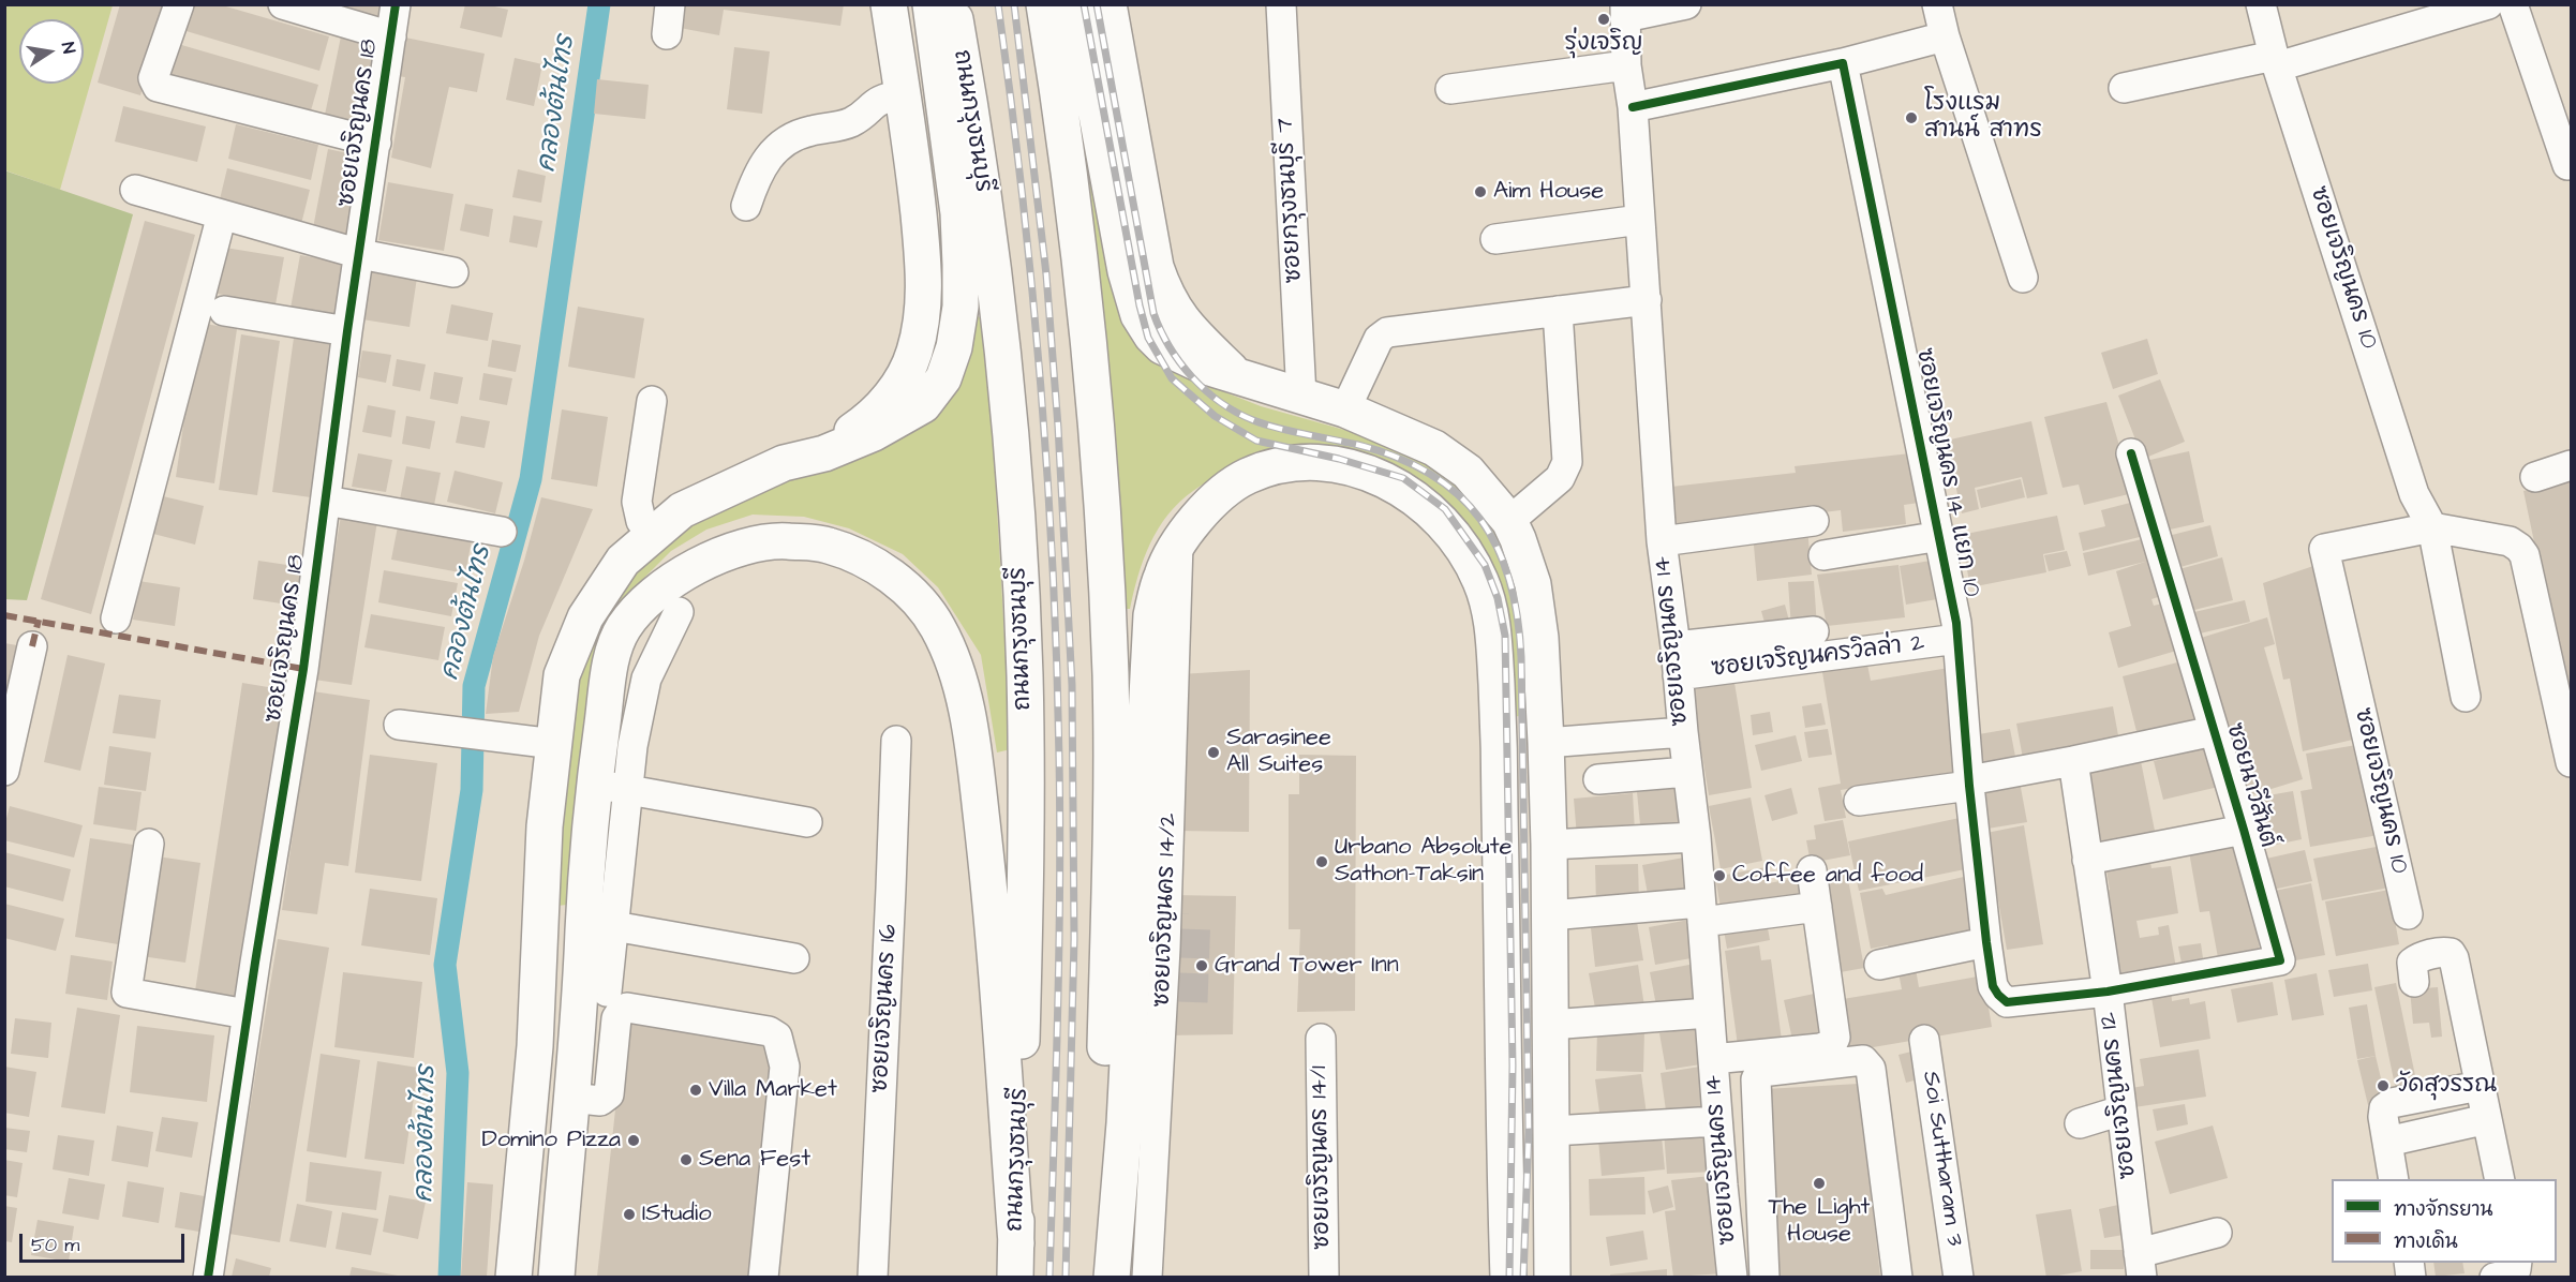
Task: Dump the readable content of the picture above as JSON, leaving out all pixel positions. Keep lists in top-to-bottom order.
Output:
{
  "streets": {
    "main road": ["ถนนกรุงธนบุรี"],
    "street": [
      "ซอยเจริญนคร 18",
      "ซอยกรุงธนบุรี 7",
      "ซอยเจริญนคร 10",
      "ซอยเจริญนคร 14 แยก 10",
      "ซอยเจริญนคร 14",
      "ซอยเจริญนครวิลล่า 2",
      "ซอยนาวีสันต์",
      "ซอยเจริญนคร 14/2",
      "ซอยเจริญนคร 16",
      "ซอยเจริญนคร 12",
      "ซอยเจริญนคร 14/1",
      "Soi Suttharam 3"
    ]
  },
  "crossings": [
    ["ซอยเจริญนคร 14 แยก 10", "ซอยเจริญนครวิลล่า 2"],
    ["ซอยเจริญนคร 14 แยก 10", "ซอยนาวีสันต์"],
    ["ซอยเจริญนคร 14 แยก 10", "ซอยเจริญนคร 12"],
    ["ซอยเจริญนคร 14", "ซอยเจริญนครวิลล่า 2"],
    ["ซอยนาวีสันต์", "ซอยเจริญนคร 12"]
  ],
  "water": ["คลองต้นไทร"],
  "places": [
    "รุ่งเจริญ",
    "โรงแรม สานน์ สาทร",
    "Aim House",
    "Sarasinee All Suites",
    "Urbano Absolute Sathon–Taksin",
    "Coffee and food",
    "Grand Tower Inn",
    "วัดสุวรรณ",
    "Villa Market",
    "Domino Pizza",
    "Sena Fest",
    "The Light House",
    "IStudio"
  ],
  "legend": ["ทางจักรยาน", "ทางเดิน"],
  "scale_bar": "50 m",
  "north": "right"
}
